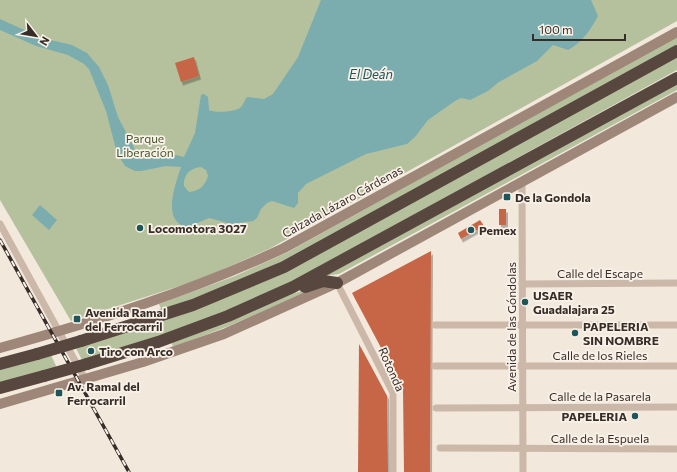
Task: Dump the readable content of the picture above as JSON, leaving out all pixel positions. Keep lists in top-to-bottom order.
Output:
{
  "streets": {
    "main road": ["Calzada Lázaro Cárdenas"],
    "street": [
      "Calle del Escape",
      "Avenida de las Góndolas",
      "Calle de los Rieles",
      "Rotonda",
      "Calle de la Pasarela",
      "Calle de la Espuela"
    ]
  },
  "crossings": [
    ["Calle del Escape", "Avenida de las Góndolas"],
    ["Avenida de las Góndolas", "Calle de los Rieles"],
    ["Avenida de las Góndolas", "Calle de la Pasarela"],
    ["Avenida de las Góndolas", "Calle de la Espuela"]
  ],
  "water": ["El Deán"],
  "parks": ["Parque Liberación"],
  "places": {
    "transit": ["De la Gondola", "Avenida Ramal del Ferrocarril", "Av. Ramal del Ferrocarril"],
    "other": [
      "Locomotora 3027",
      "Pemex",
      "USAER Guadalajara 25",
      "PAPELERIA SIN NOMBRE",
      "Tiro con Arco",
      "PAPELERIA"
    ]
  },
  "scale_bar": "100 m",
  "north": "bottom right"
}
